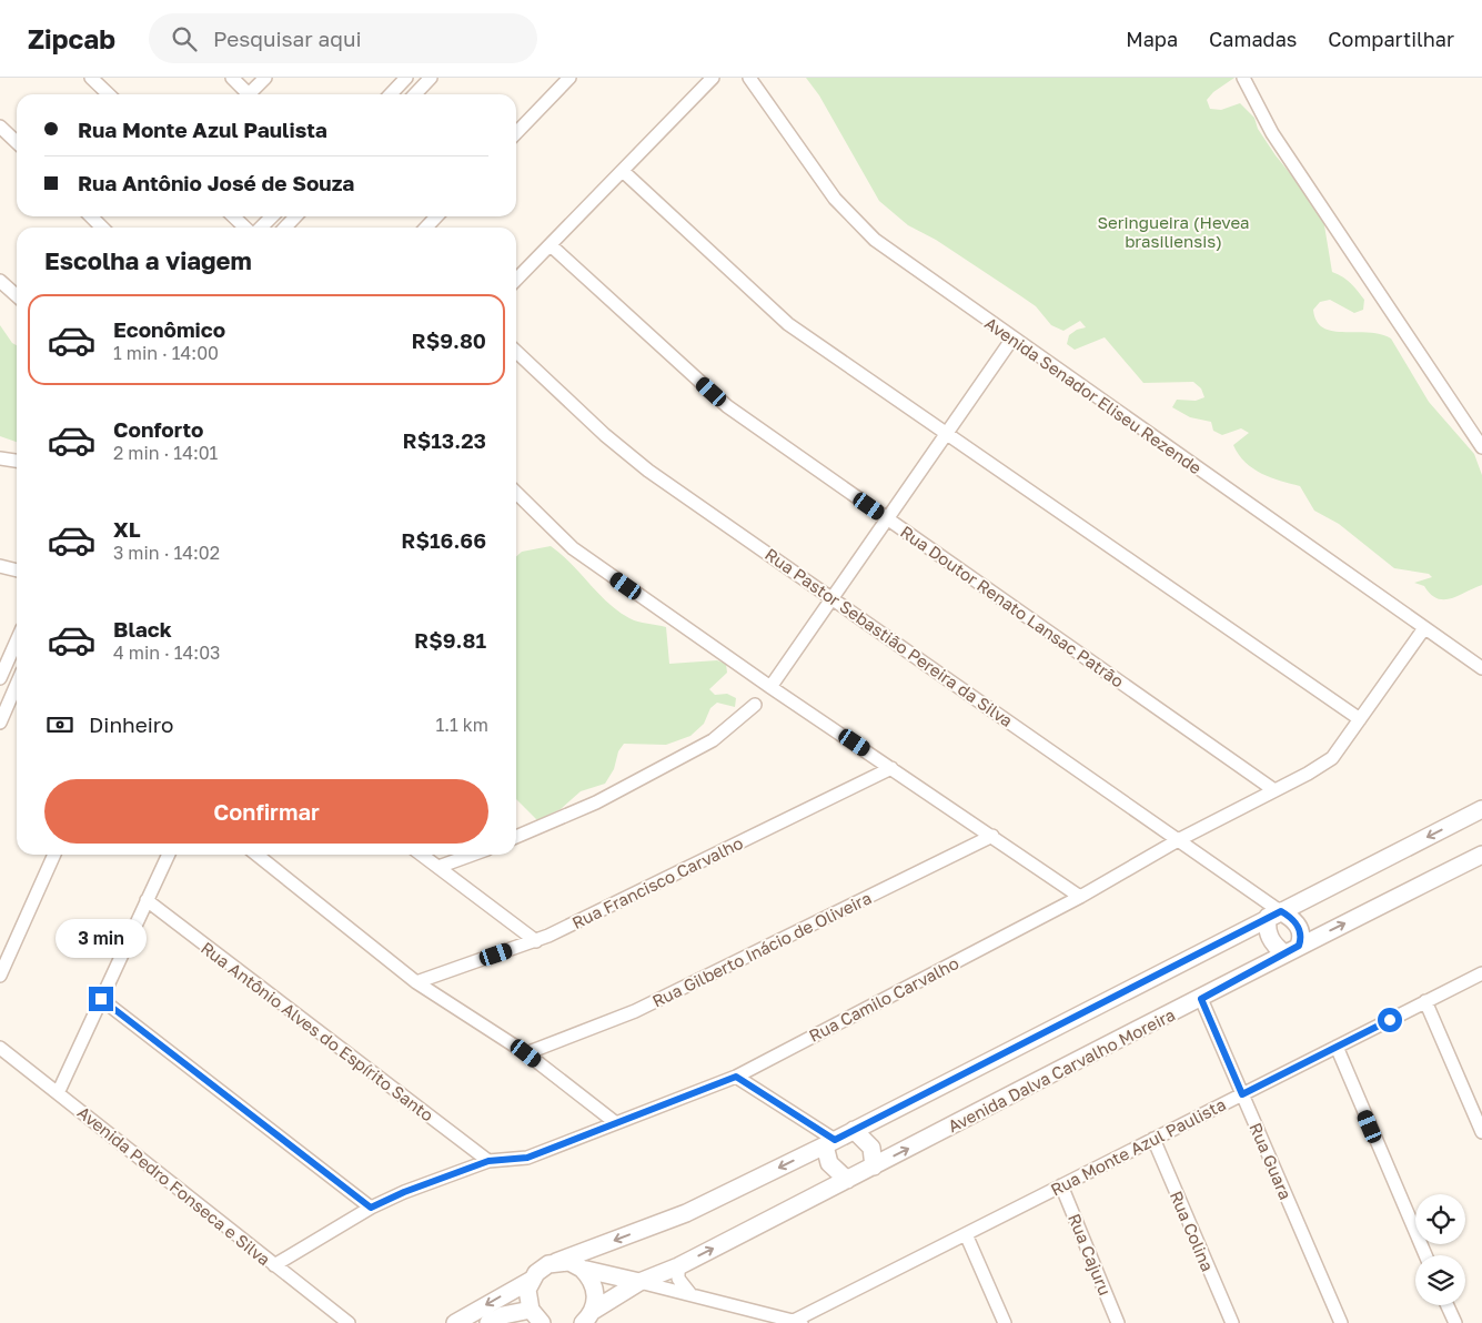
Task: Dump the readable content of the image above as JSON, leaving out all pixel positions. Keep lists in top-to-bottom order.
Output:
{
  "streets": {
    "street": [
      "Avenida Senador Eliseu Rezende",
      "Rua Doutor Renato Lansac Patrão",
      "Rua Pastor Sebastião Pereira da Silva",
      "Rua Francisco Carvalho",
      "Rua Gilberto Inácio de Oliveira",
      "Rua Camilo Carvalho",
      "Rua Antônio Alves do Espírito Santo",
      "Avenida Dalva Carvalho Moreira",
      "Rua Monte Azul Paulista",
      "Rua Guara",
      "Avenida Pedro Fonseca e Silva",
      "Rua Colina",
      "Rua Cajuru"
    ]
  },
  "crossings": [
    ["Avenida Senador Eliseu Rezende", "Rua Camilo Carvalho"],
    ["Rua Doutor Renato Lansac Patrão", "Rua Camilo Carvalho"],
    ["Rua Pastor Sebastião Pereira da Silva", "Rua Camilo Carvalho"],
    ["Rua Pastor Sebastião Pereira da Silva", "Avenida Dalva Carvalho Moreira"],
    ["Rua Camilo Carvalho", "Rua Antônio Alves do Espírito Santo"],
    ["Rua Camilo Carvalho", "Avenida Pedro Fonseca e Silva"],
    ["Avenida Dalva Carvalho Moreira", "Rua Guara"],
    ["Rua Monte Azul Paulista", "Rua Guara"],
    ["Rua Monte Azul Paulista", "Rua Colina"],
    ["Rua Monte Azul Paulista", "Rua Cajuru"]
  ],
  "parks": ["Seringueira (Hevea brasiliensis)"],
  "page": {
    "header": "Zipcab",
    "search": "Pesquisar aqui",
    "nav": ["Mapa", "Camadas", "Compartilhar"],
    "banner": ["Rua Monte Azul Paulista", "Rua Antônio José de Souza"],
    "heading": "Escolha a viagem",
    "list": [
      {
        "name": "Econômico",
        "note": "1 min · 14:00",
        "value": "R$9.80"
      },
      {
        "name": "Conforto",
        "note": "2 min · 14:01",
        "value": "R$13.23"
      },
      {
        "name": "XL",
        "note": "3 min · 14:02",
        "value": "R$16.66"
      },
      {
        "name": "Black",
        "note": "4 min · 14:03",
        "value": "R$9.81"
      }
    ],
    "pay": ["Dinheiro", "1.1 km"],
    "buttons": "Confirmar",
    "bubble": "3 min"
  }
}
